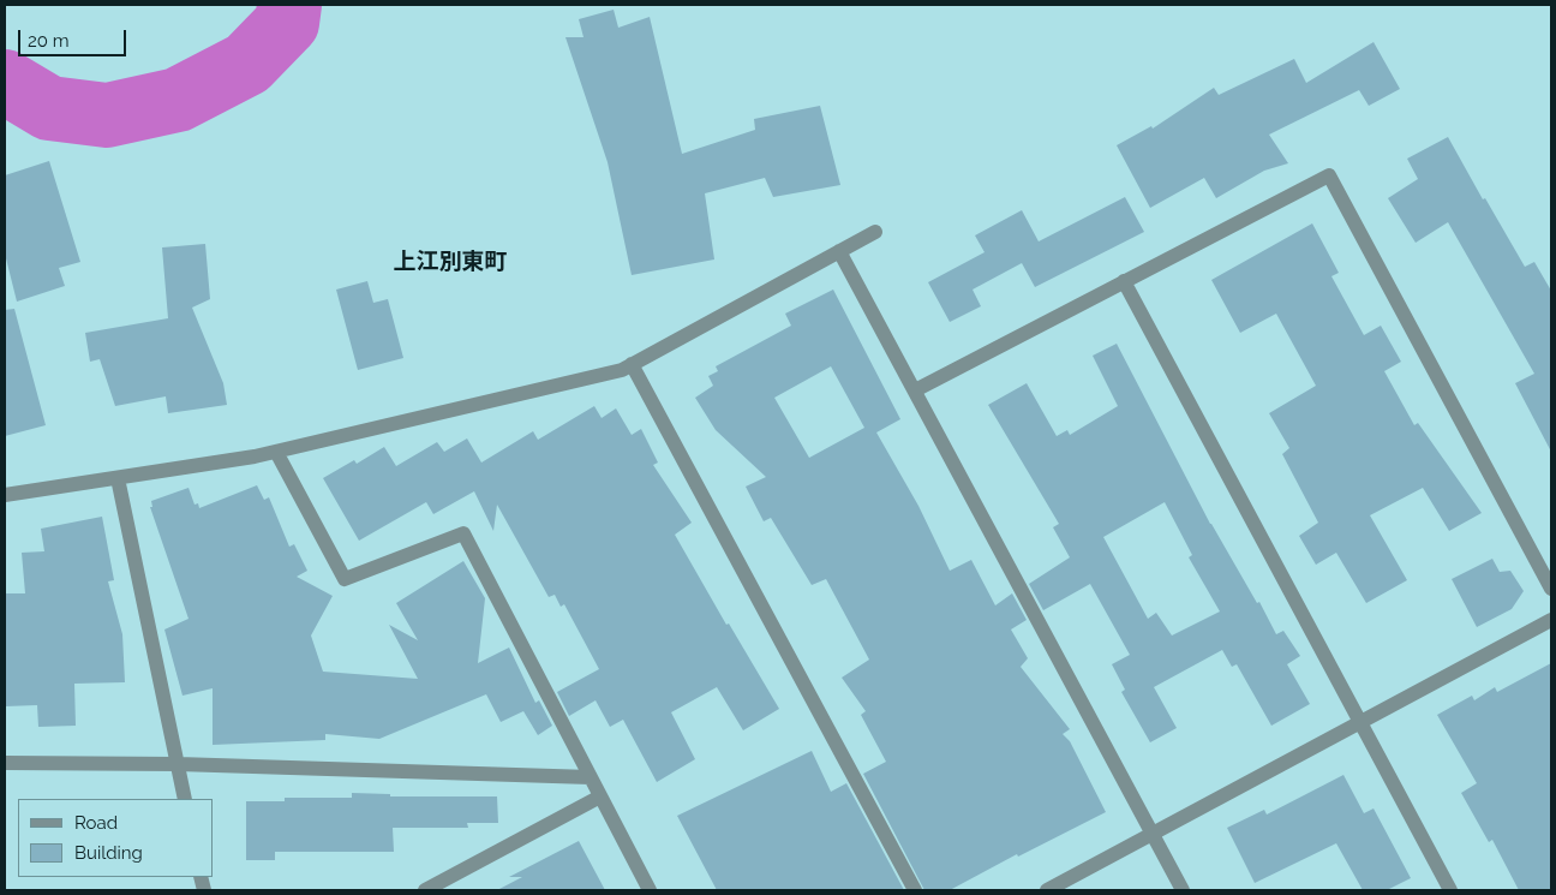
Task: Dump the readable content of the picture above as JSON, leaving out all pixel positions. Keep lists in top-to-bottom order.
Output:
{
  "districts": ["上江別東町"],
  "legend": ["Road", "Building"],
  "scale_bar": "20 m"
}
